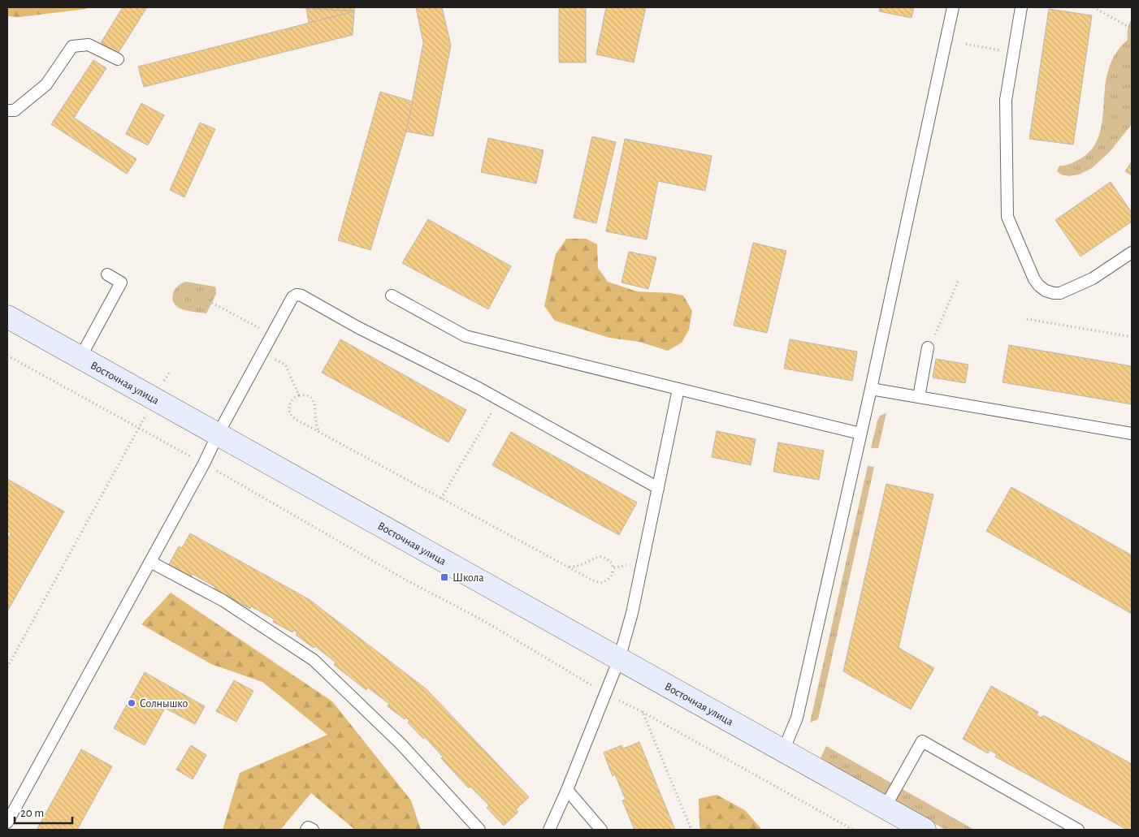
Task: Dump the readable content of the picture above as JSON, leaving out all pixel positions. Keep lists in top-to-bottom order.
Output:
{
  "streets": {
    "main road": ["Восточная улица"]
  },
  "places": {
    "transit": ["Школа"],
    "other": ["Солнышко"]
  },
  "scale_bar": "20 m"
}
